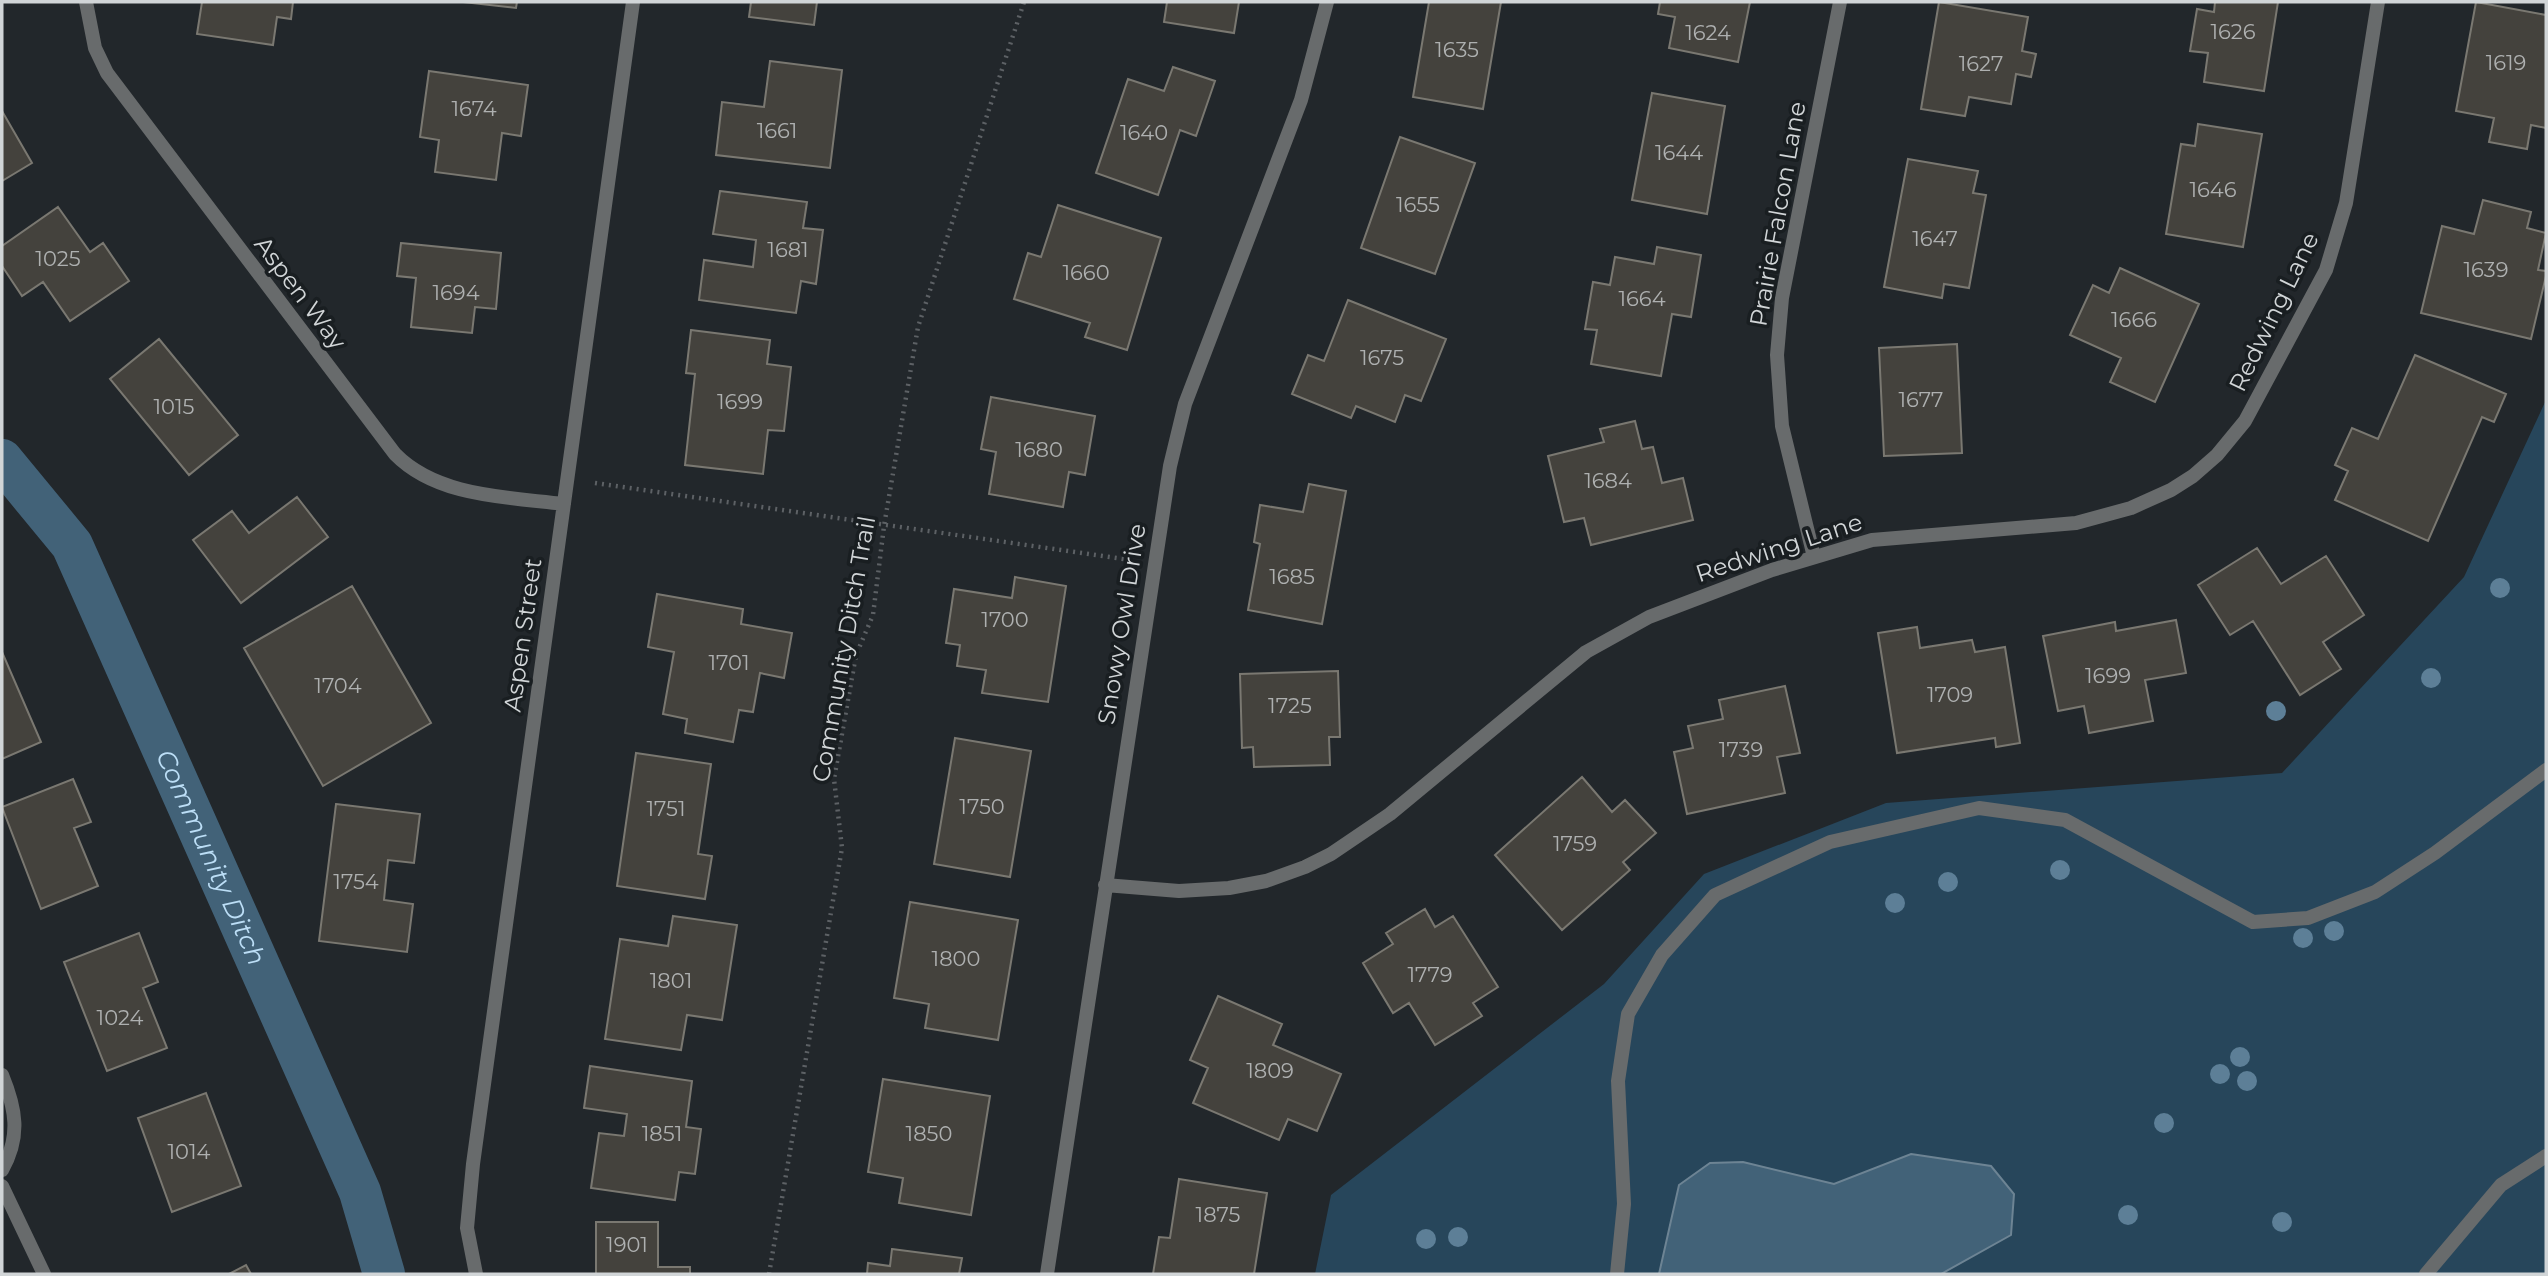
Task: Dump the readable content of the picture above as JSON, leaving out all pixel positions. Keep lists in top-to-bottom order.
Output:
{
  "streets": {
    "street": [
      "Prairie Falcon Lane",
      "Aspen Way",
      "Redwing Lane",
      "Snowy Owl Drive",
      "Aspen Street"
    ],
    "path": ["Community Ditch Trail"]
  },
  "crossings": [
    ["Prairie Falcon Lane", "Redwing Lane"],
    ["Aspen Way", "Aspen Street"],
    ["Redwing Lane", "Snowy Owl Drive"]
  ],
  "water": ["Community Ditch"],
  "house_numbers": [
    "1626",
    "1624",
    "1635",
    "1619",
    "1627",
    "1674",
    "1661",
    "1640",
    "1644",
    "1646",
    "1655",
    "1647",
    "1681",
    "1025",
    "1639",
    "1660",
    "1694",
    "1664",
    "1666",
    "1675",
    "1677",
    "1699",
    "1015",
    "1680",
    "1684",
    "1685",
    "1700",
    "1701",
    "1699",
    "1704",
    "1709",
    "1725",
    "1739",
    "1750",
    "1751",
    "1759",
    "1754",
    "1800",
    "1779",
    "1801",
    "1024",
    "1809",
    "1851",
    "1850",
    "1014",
    "1875",
    "1901"
  ]
}
